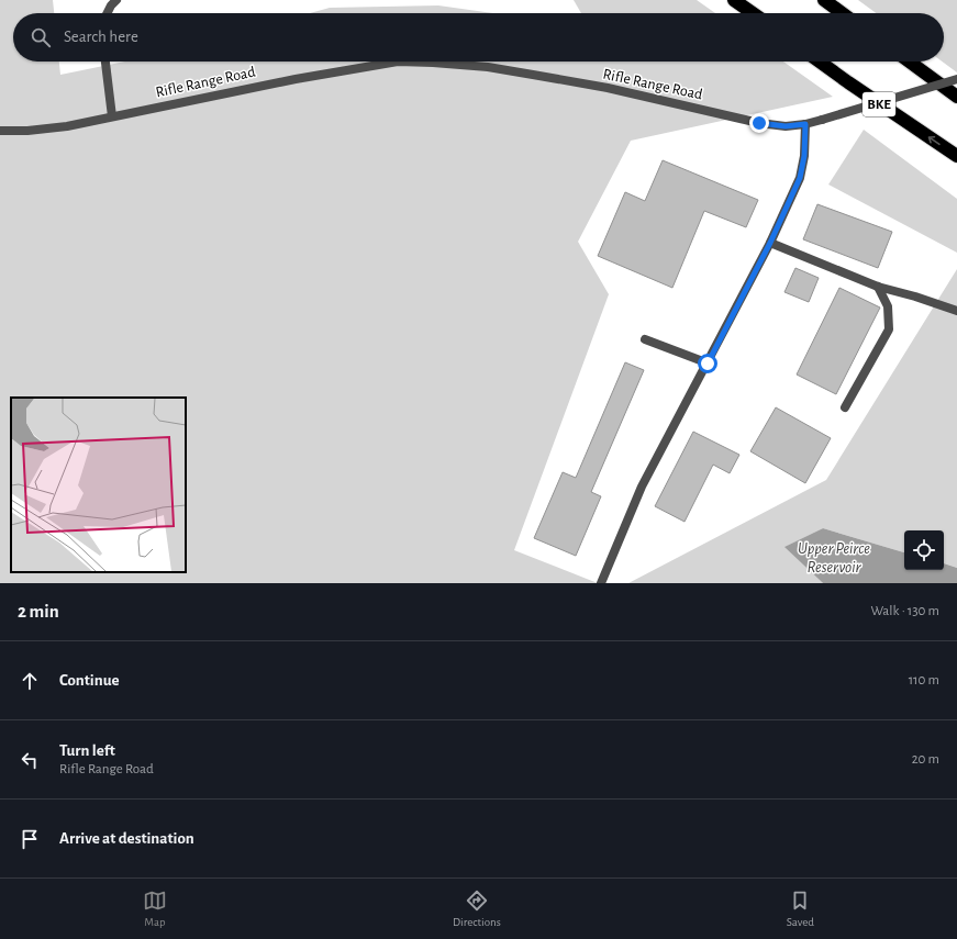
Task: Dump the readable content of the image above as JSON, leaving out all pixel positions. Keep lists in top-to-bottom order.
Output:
{
  "streets": {
    "highway": ["BKE"],
    "street": ["Rifle Range Road"]
  },
  "water": ["Upper Peirce Reservoir"],
  "page": {
    "search": "Search here",
    "heading": ["2 min", "Walk · 130 m"],
    "list": [
      ["Continue", "110 m"],
      ["Turn left", "Rifle Range Road", "20 m"],
      "Arrive at destination"
    ],
    "nav": ["Map", "Directions", "Saved"]
  }
}
